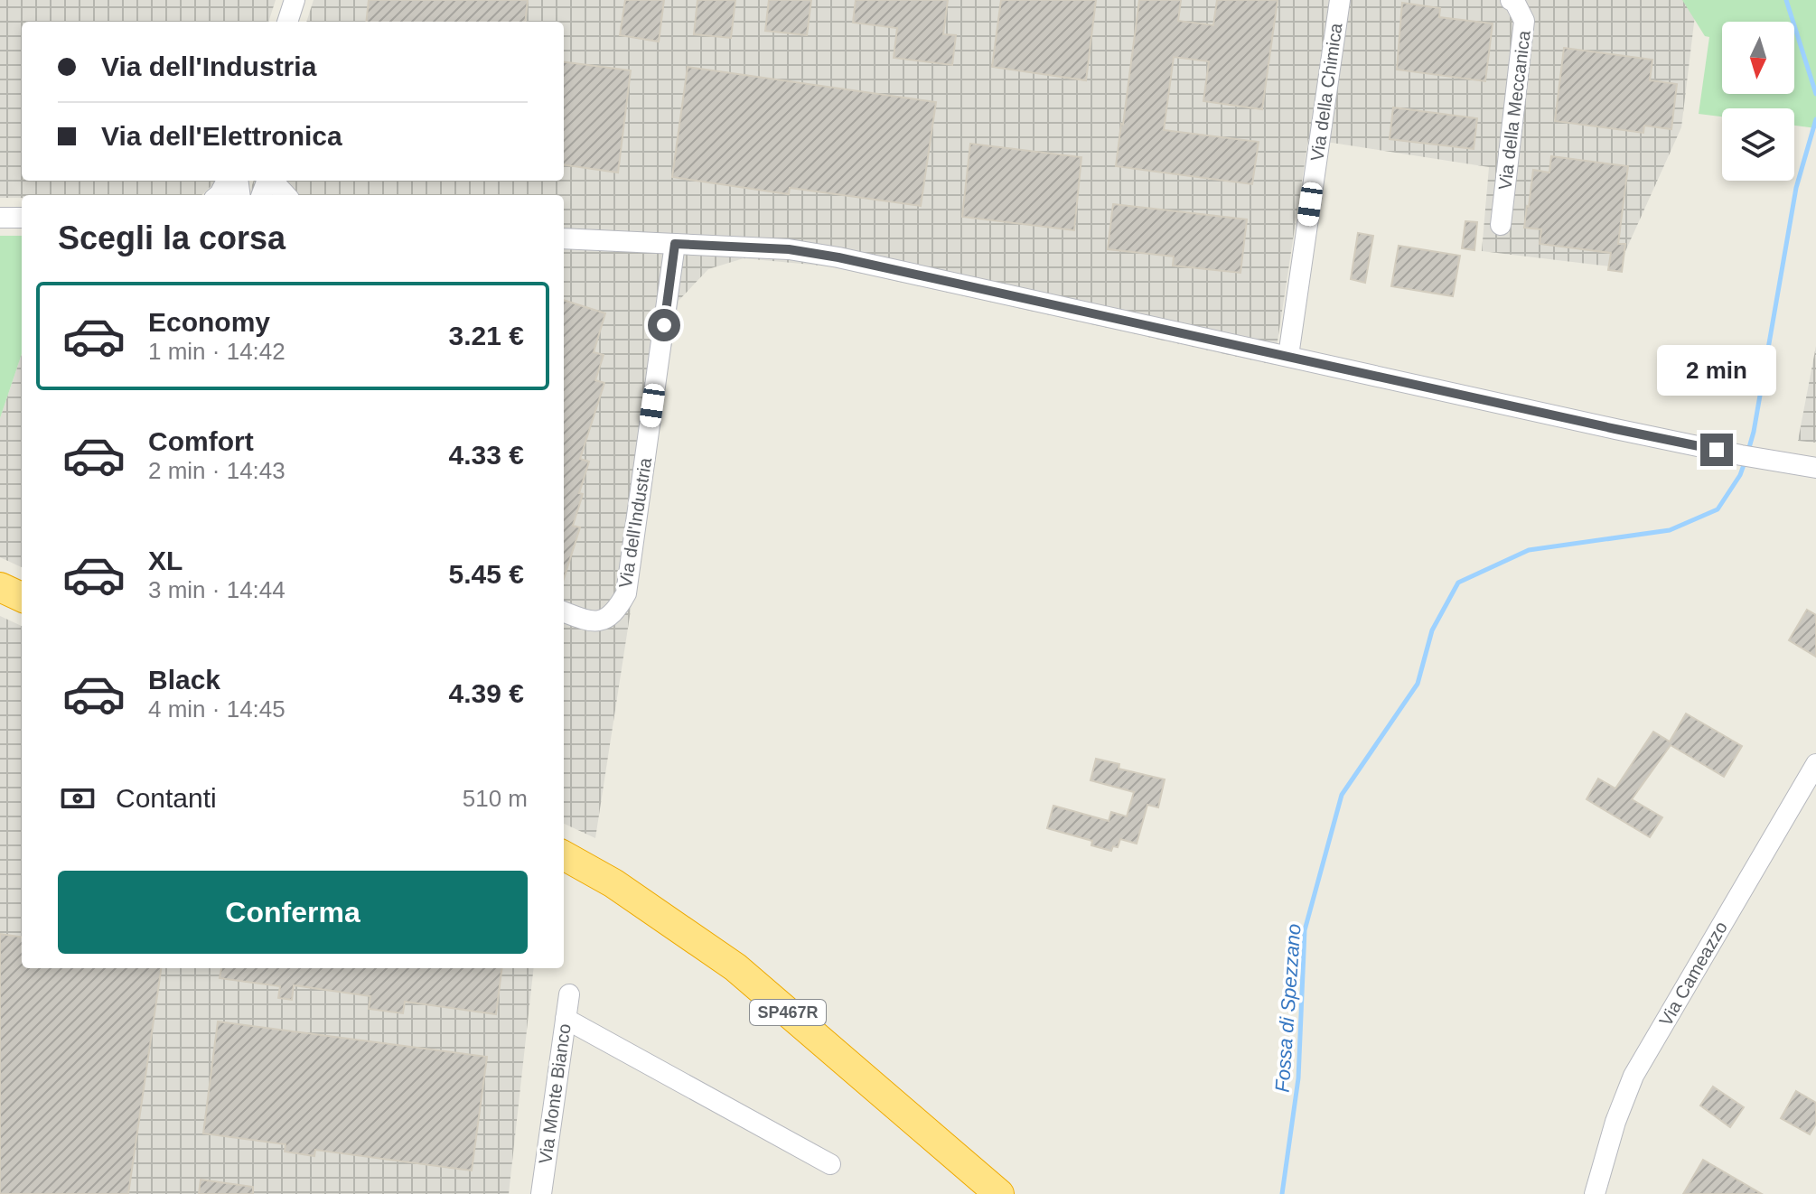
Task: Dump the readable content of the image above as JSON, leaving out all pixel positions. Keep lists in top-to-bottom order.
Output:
{
  "streets": {
    "highway": ["SP467R"],
    "street": [
      "Via della Chimica",
      "Via della Meccanica",
      "Via dell'Industria",
      "Via Cameazzo",
      "Via Monte Bianco"
    ]
  },
  "water": ["Fossa di Spezzano"],
  "north": "bottom",
  "page": {
    "banner": ["Via dell'Industria", "Via dell'Elettronica"],
    "heading": "Scegli la corsa",
    "list": [
      {
        "name": "Economy",
        "note": "1 min · 14:42",
        "value": "3.21 €"
      },
      {
        "name": "Comfort",
        "note": "2 min · 14:43",
        "value": "4.33 €"
      },
      {
        "name": "XL",
        "note": "3 min · 14:44",
        "value": "5.45 €"
      },
      {
        "name": "Black",
        "note": "4 min · 14:45",
        "value": "4.39 €"
      }
    ],
    "bubble": "2 min",
    "pay": ["Contanti", "510 m"],
    "buttons": "Conferma"
  }
}
